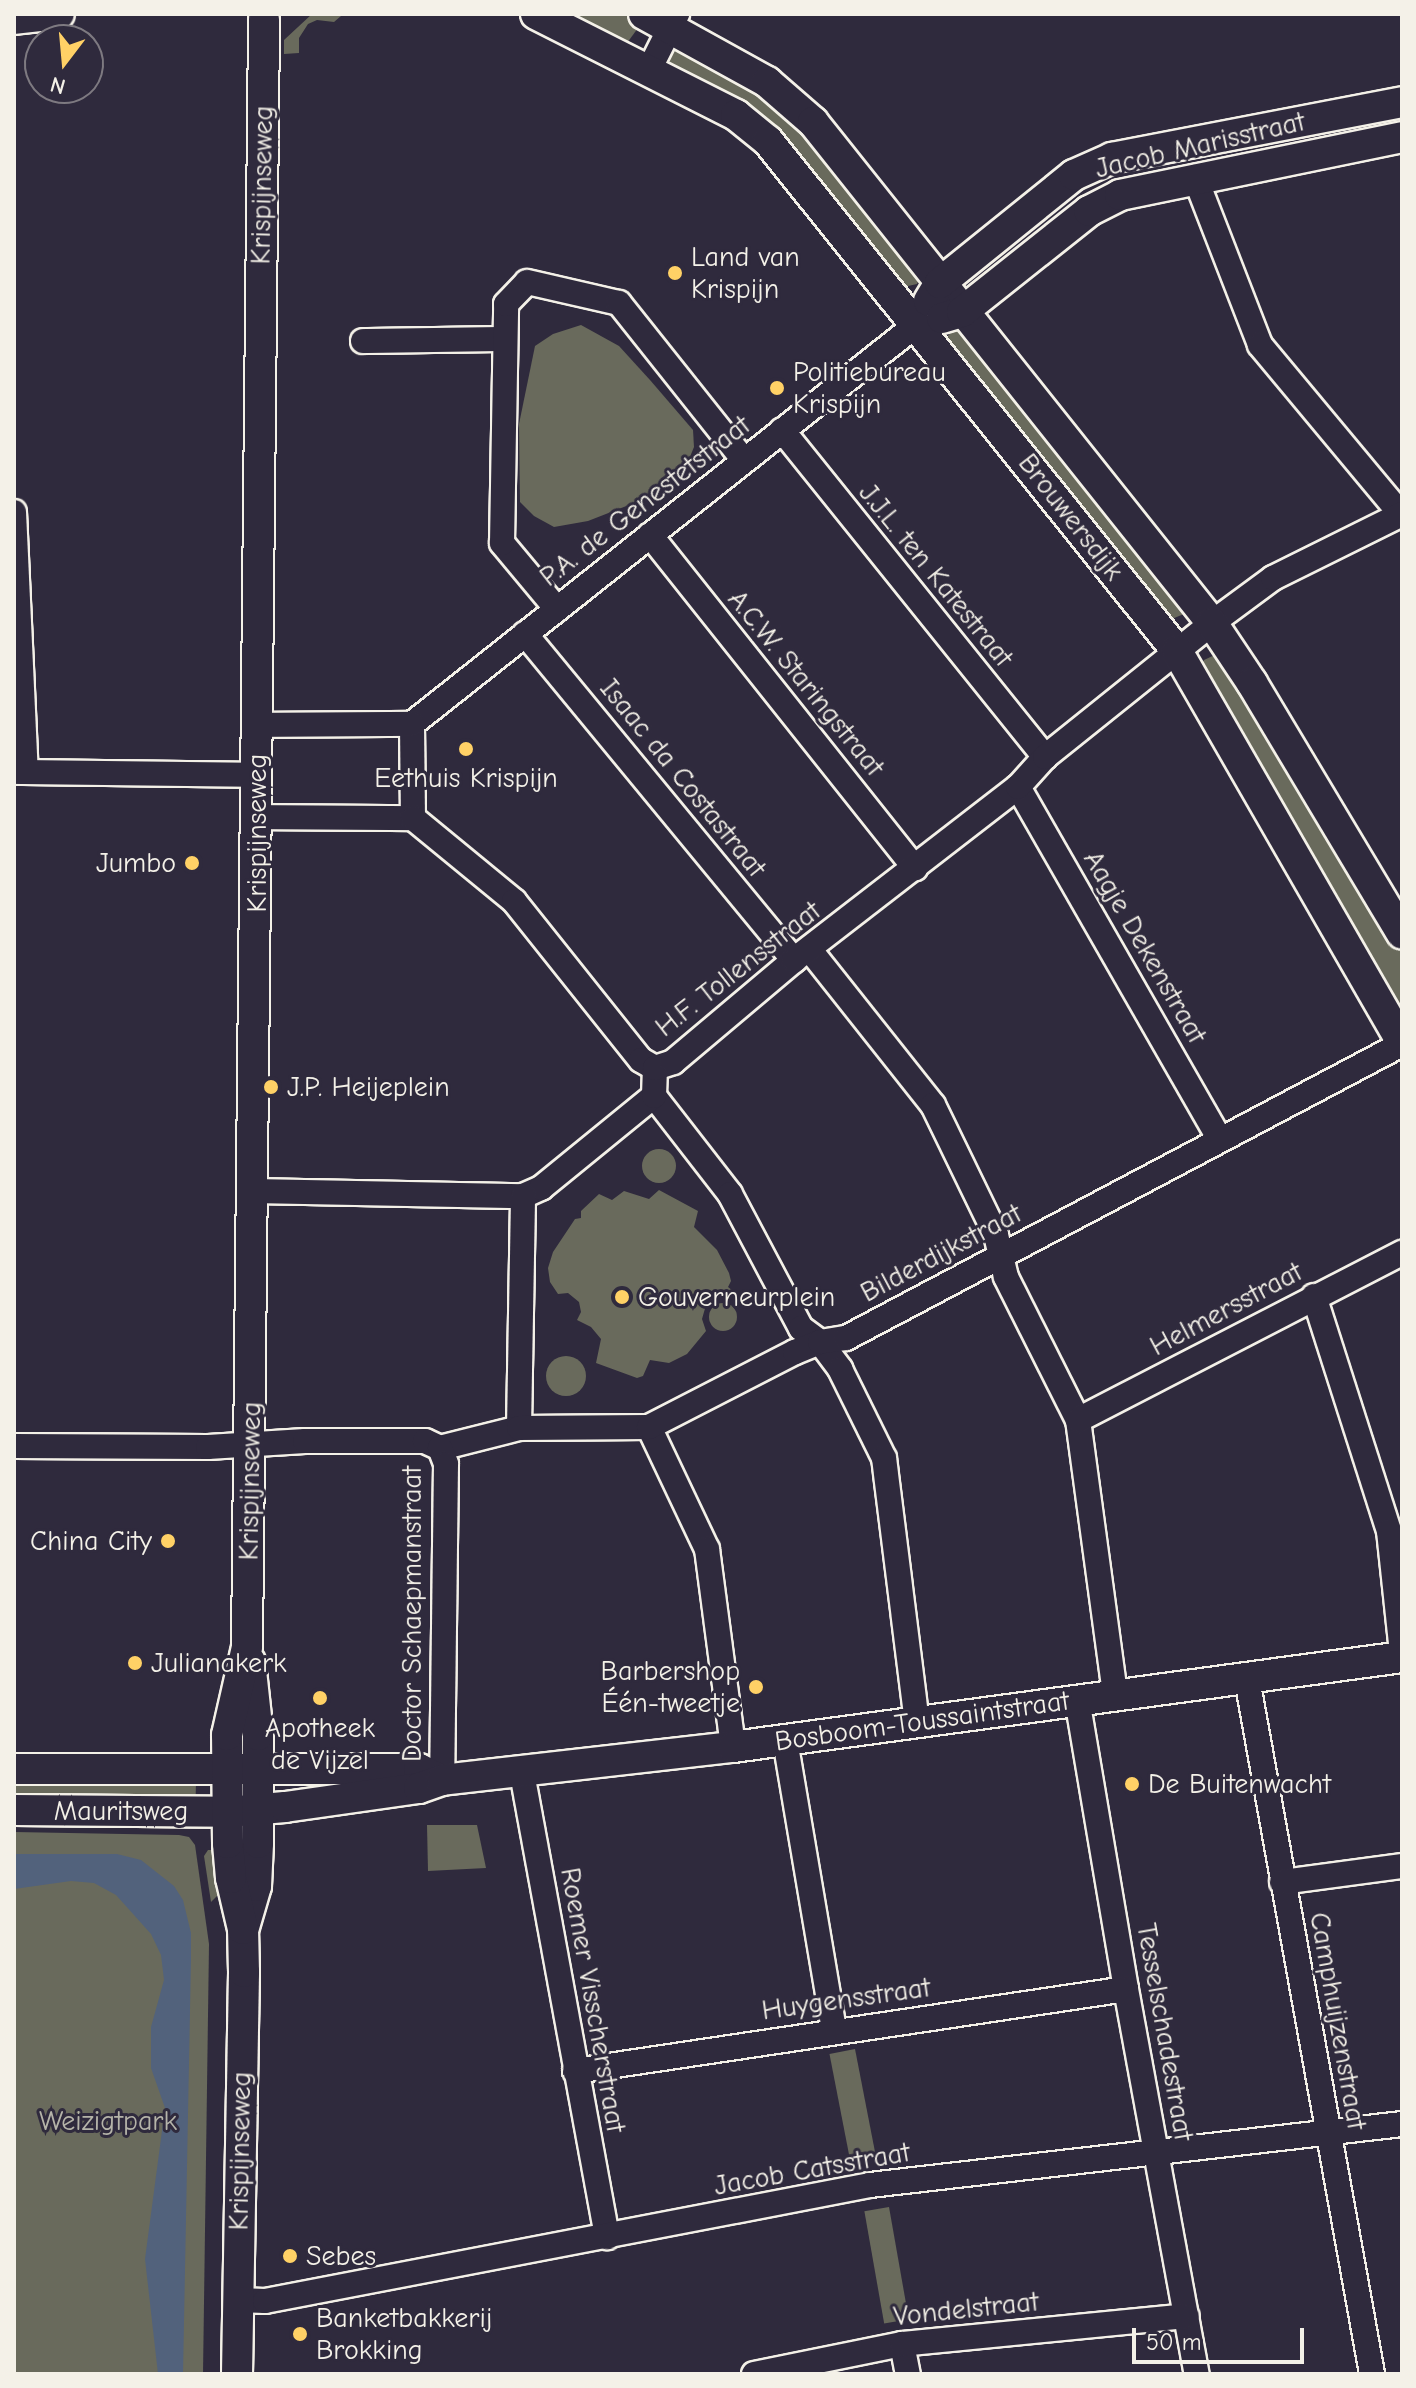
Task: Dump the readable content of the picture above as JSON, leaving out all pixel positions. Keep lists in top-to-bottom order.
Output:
{
  "streets": {
    "street": [
      "Jacob Marisstraat",
      "Krispijnseweg",
      "P.A. de Genestetstraat",
      "Brouwersdijk",
      "J.J.L. ten Katestraat",
      "A.C.W. Staringstraat",
      "Isaac da Costastraat",
      "Aagje Dekenstraat",
      "H.F. Tollensstraat",
      "Bilderdijkstraat",
      "Helmersstraat",
      "Doctor Schaepmanstraat",
      "Bosboom-Toussaintstraat",
      "Mauritsweg",
      "Huygensstraat",
      "Roemer Visscherstraat",
      "Camphuijzenstraat",
      "Tesselschadestraat",
      "Jacob Catsstraat",
      "Vondelstraat"
    ]
  },
  "crossings": [
    ["Jacob Marisstraat", "Brouwersdijk"],
    ["Krispijnseweg", "Bilderdijkstraat"],
    ["Krispijnseweg", "Bosboom-Toussaintstraat"],
    ["Krispijnseweg", "Mauritsweg"],
    ["Krispijnseweg", "Jacob Catsstraat"],
    ["P.A. de Genestetstraat", "Brouwersdijk"],
    ["P.A. de Genestetstraat", "J.J.L. ten Katestraat"],
    ["P.A. de Genestetstraat", "A.C.W. Staringstraat"],
    ["P.A. de Genestetstraat", "Isaac da Costastraat"],
    ["Brouwersdijk", "H.F. Tollensstraat"],
    ["Brouwersdijk", "Bilderdijkstraat"],
    ["J.J.L. ten Katestraat", "H.F. Tollensstraat"],
    ["A.C.W. Staringstraat", "H.F. Tollensstraat"],
    ["Isaac da Costastraat", "H.F. Tollensstraat"],
    ["Isaac da Costastraat", "Bilderdijkstraat"],
    ["Isaac da Costastraat", "Helmersstraat"],
    ["Isaac da Costastraat", "Bosboom-Toussaintstraat"],
    ["Aagje Dekenstraat", "H.F. Tollensstraat"],
    ["Aagje Dekenstraat", "Bilderdijkstraat"],
    ["Bilderdijkstraat", "Doctor Schaepmanstraat"],
    ["Doctor Schaepmanstraat", "Bosboom-Toussaintstraat"],
    ["Bosboom-Toussaintstraat", "Mauritsweg"],
    ["Bosboom-Toussaintstraat", "Roemer Visscherstraat"],
    ["Bosboom-Toussaintstraat", "Camphuijzenstraat"],
    ["Bosboom-Toussaintstraat", "Tesselschadestraat"],
    ["Huygensstraat", "Roemer Visscherstraat"],
    ["Huygensstraat", "Tesselschadestraat"],
    ["Roemer Visscherstraat", "Jacob Catsstraat"],
    ["Camphuijzenstraat", "Jacob Catsstraat"],
    ["Tesselschadestraat", "Jacob Catsstraat"],
    ["Tesselschadestraat", "Vondelstraat"]
  ],
  "parks": ["Weizigtpark"],
  "places": [
    "Land van Krispijn",
    "Politiebureau Krispijn",
    "Eethuis Krispijn",
    "Jumbo",
    "J.P. Heijeplein",
    "Gouverneurplein",
    "China City",
    "Julianakerk",
    "Barbershop Één-tweetje",
    "Apotheek de Vijzel",
    "De Buitenwacht",
    "Sebes",
    "Banketbakkerij Brokking"
  ],
  "scale_bar": "50 m",
  "north": "bottom"
}
